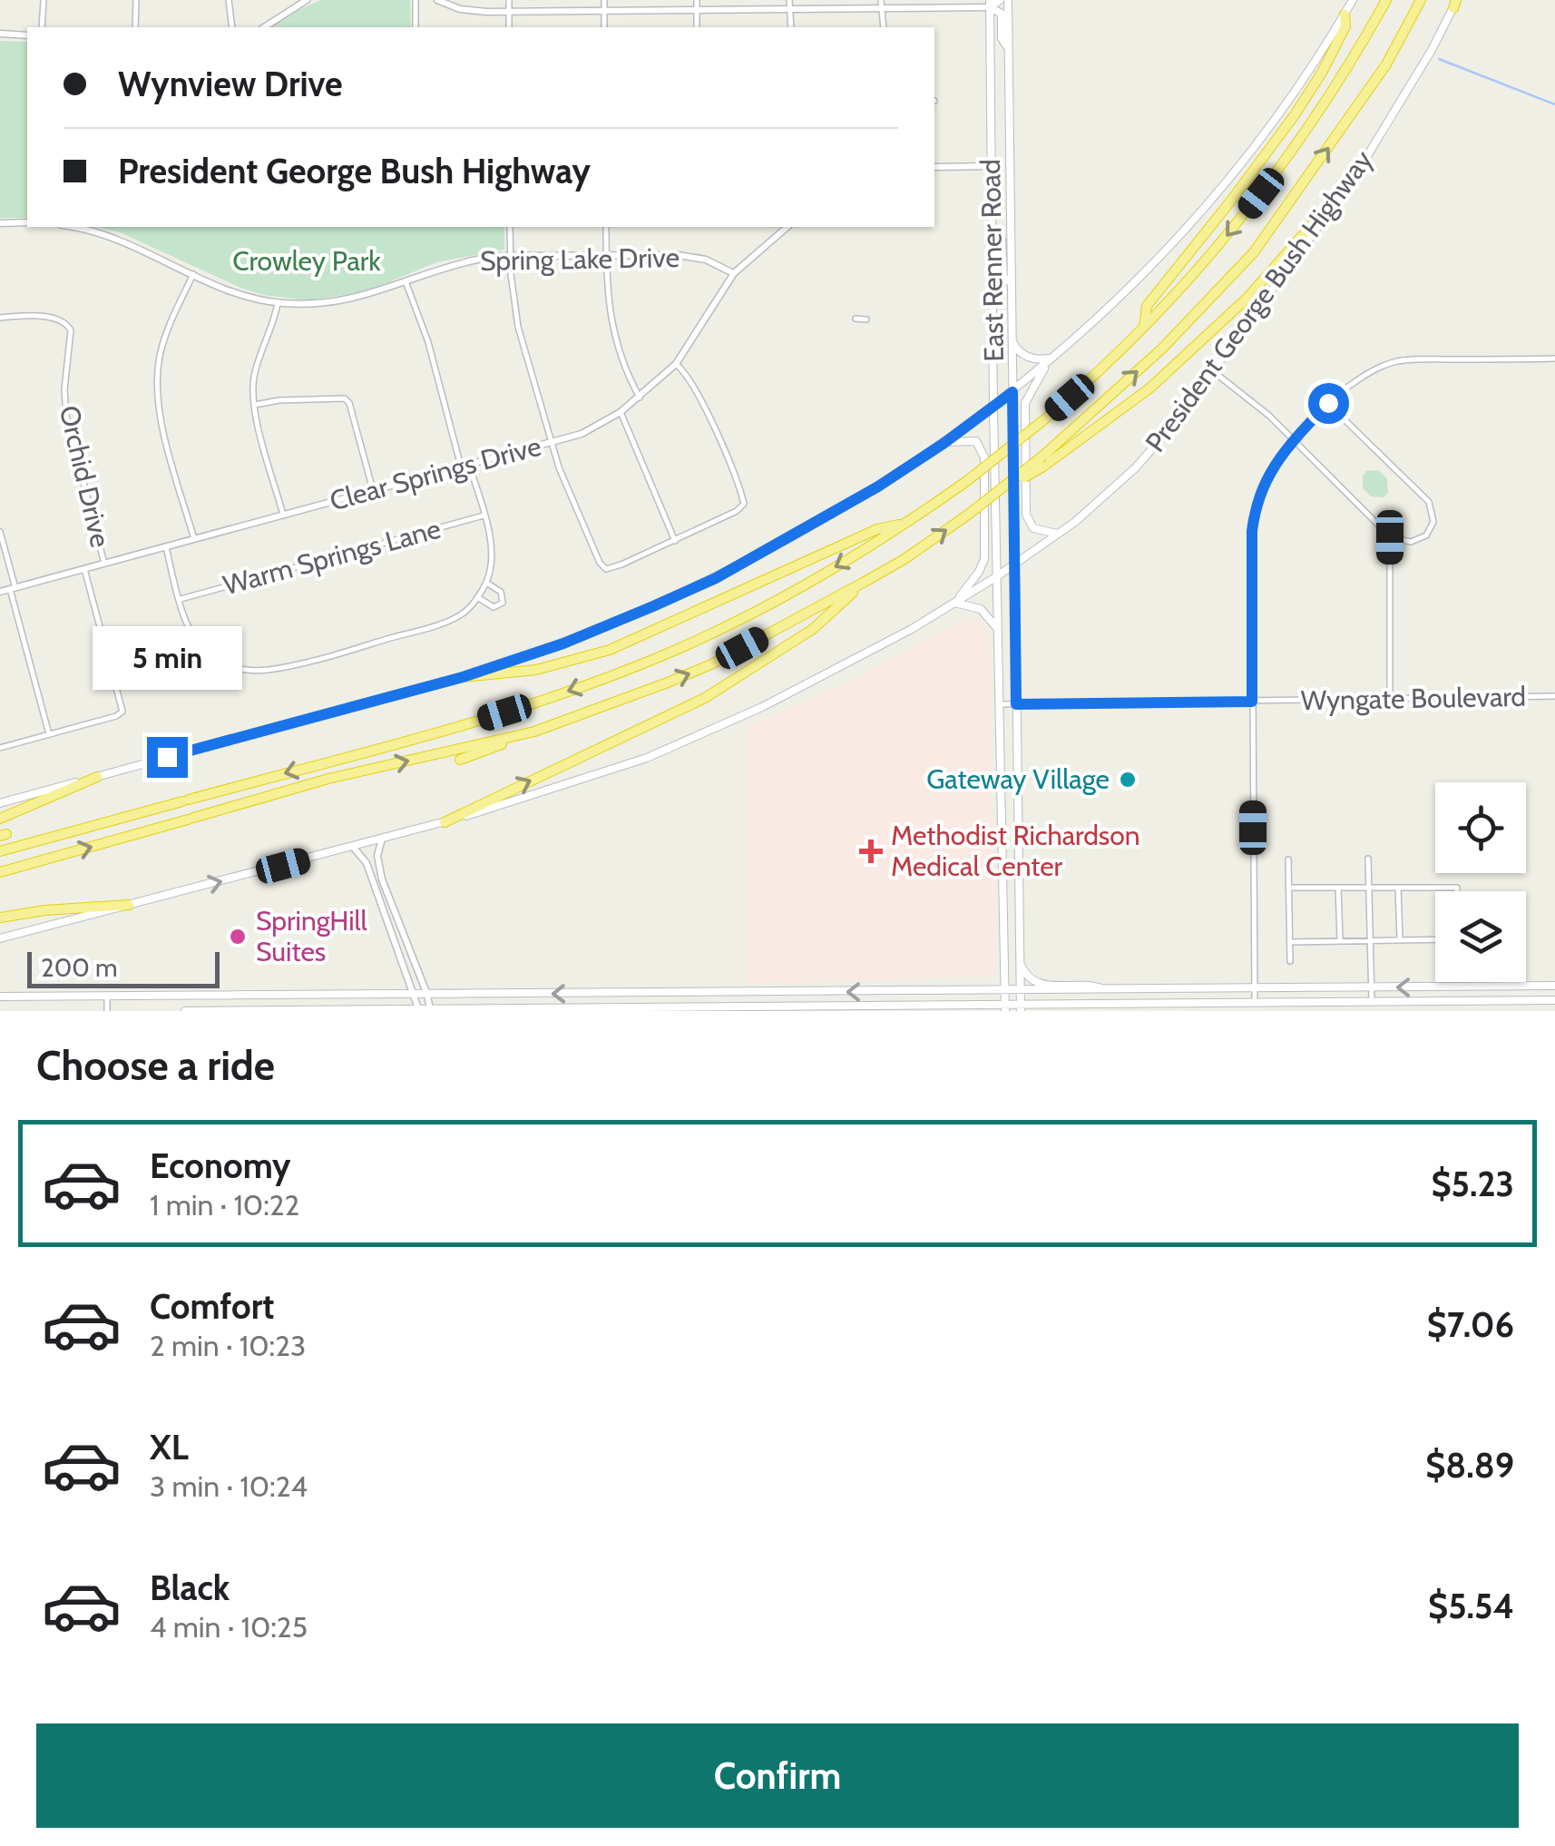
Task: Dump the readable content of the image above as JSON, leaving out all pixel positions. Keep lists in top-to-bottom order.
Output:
{
  "streets": {
    "main road": ["East Renner Road", "President George Bush Highway"],
    "street": [
      "Spring Lake Drive",
      "Clear Springs Drive",
      "Orchid Drive",
      "Warm Springs Lane",
      "Wyngate Boulevard"
    ]
  },
  "crossings": [
    ["Spring Lake Drive", "Clear Springs Drive"],
    ["East Renner Road", "President George Bush Highway"],
    ["East Renner Road", "Wyngate Boulevard"],
    ["Clear Springs Drive", "Orchid Drive"]
  ],
  "parks": ["Crowley Park"],
  "places": {
    "other": ["Gateway Village", "SpringHill Suites"],
    "health": ["Methodist Richardson Medical Center"]
  },
  "scale_bar": "200 m",
  "page": {
    "banner": ["Wynview Drive", "President George Bush Highway"],
    "bubble": "5 min",
    "scale": "200 m",
    "heading": "Choose a ride",
    "list": [
      {
        "name": "Economy",
        "note": "1 min · 10:22",
        "value": "$5.23"
      },
      {
        "name": "Comfort",
        "note": "2 min · 10:23",
        "value": "$7.06"
      },
      {
        "name": "XL",
        "note": "3 min · 10:24",
        "value": "$8.89"
      },
      {
        "name": "Black",
        "note": "4 min · 10:25",
        "value": "$5.54"
      }
    ],
    "buttons": "Confirm"
  }
}
